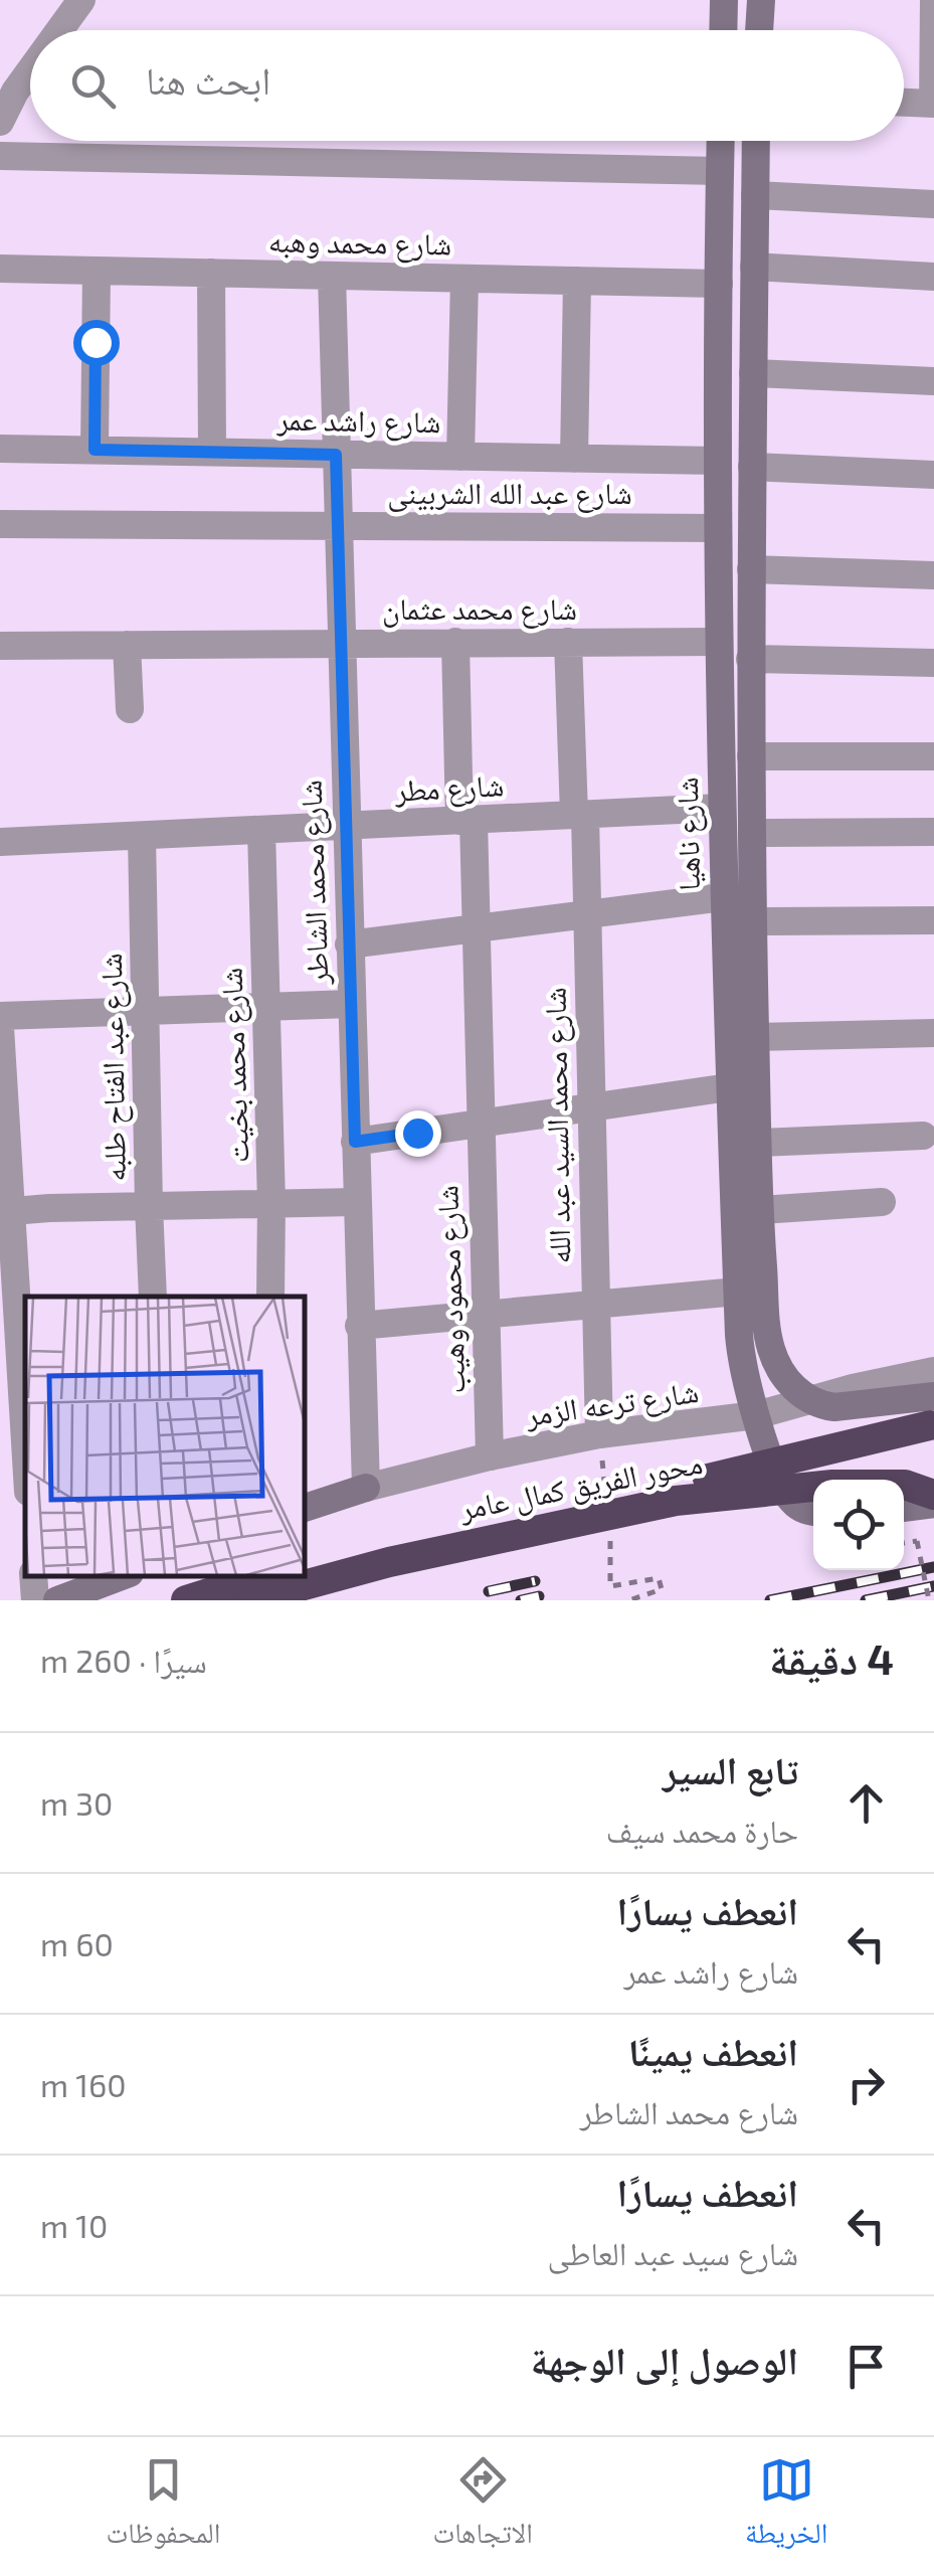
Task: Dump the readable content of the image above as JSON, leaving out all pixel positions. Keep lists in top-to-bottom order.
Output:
{
  "streets": {
    "highway": ["محور الفريق كمال عامر"],
    "main road": ["شارع ناهيا", "شارع ترعه الزمر"],
    "street": [
      "شارع محمد وهبه",
      "شارع راشد عمر",
      "شارع عبد الله الشربينى",
      "شارع محمد عثمان",
      "شارع مطر",
      "شارع محمد الشاطر",
      "شارع محمد بخيت",
      "شارع عبد الفتاح طلبه",
      "شارع محمد السيد عبد الله",
      "شارع محمود وهيب"
    ]
  },
  "crossings": [
    ["شارع محمد وهبه", "شارع ناهيا"],
    ["شارع محمد وهبه", "شارع محمد الشاطر"],
    ["شارع راشد عمر", "شارع ناهيا"],
    ["شارع راشد عمر", "شارع محمد الشاطر"],
    ["شارع عبد الله الشربينى", "شارع ناهيا"],
    ["شارع عبد الله الشربينى", "شارع محمد الشاطر"],
    ["شارع محمد عثمان", "شارع ناهيا"],
    ["شارع محمد عثمان", "شارع محمد الشاطر"],
    ["شارع محمد عثمان", "شارع محمد السيد عبد الله"],
    ["شارع محمد عثمان", "شارع محمود وهيب"],
    ["شارع مطر", "شارع ناهيا"],
    ["شارع مطر", "شارع محمد الشاطر"],
    ["شارع مطر", "شارع محمد بخيت"],
    ["شارع مطر", "شارع عبد الفتاح طلبه"],
    ["شارع مطر", "شارع محمد السيد عبد الله"],
    ["شارع مطر", "شارع محمود وهيب"],
    ["شارع ناهيا", "شارع ترعه الزمر"],
    ["شارع محمد الشاطر", "شارع ترعه الزمر"],
    ["شارع محمد السيد عبد الله", "شارع ترعه الزمر"],
    ["شارع محمود وهيب", "شارع ترعه الزمر"]
  ],
  "page": {
    "search": "ابحث هنا",
    "heading": ["4 دقيقة", "سيرًا · 260 m"],
    "list": [
      ["تابع السير", "حارة محمد سيف", "30 m"],
      ["انعطف يسارًا", "شارع راشد عمر", "60 m"],
      ["انعطف يمينًا", "شارع محمد الشاطر", "160 m"],
      ["انعطف يسارًا", "شارع سيد عبد العاطى", "10 m"],
      "الوصول إلى الوجهة"
    ],
    "nav": ["الخريطة", "الاتجاهات", "المحفوظات"]
  }
}
